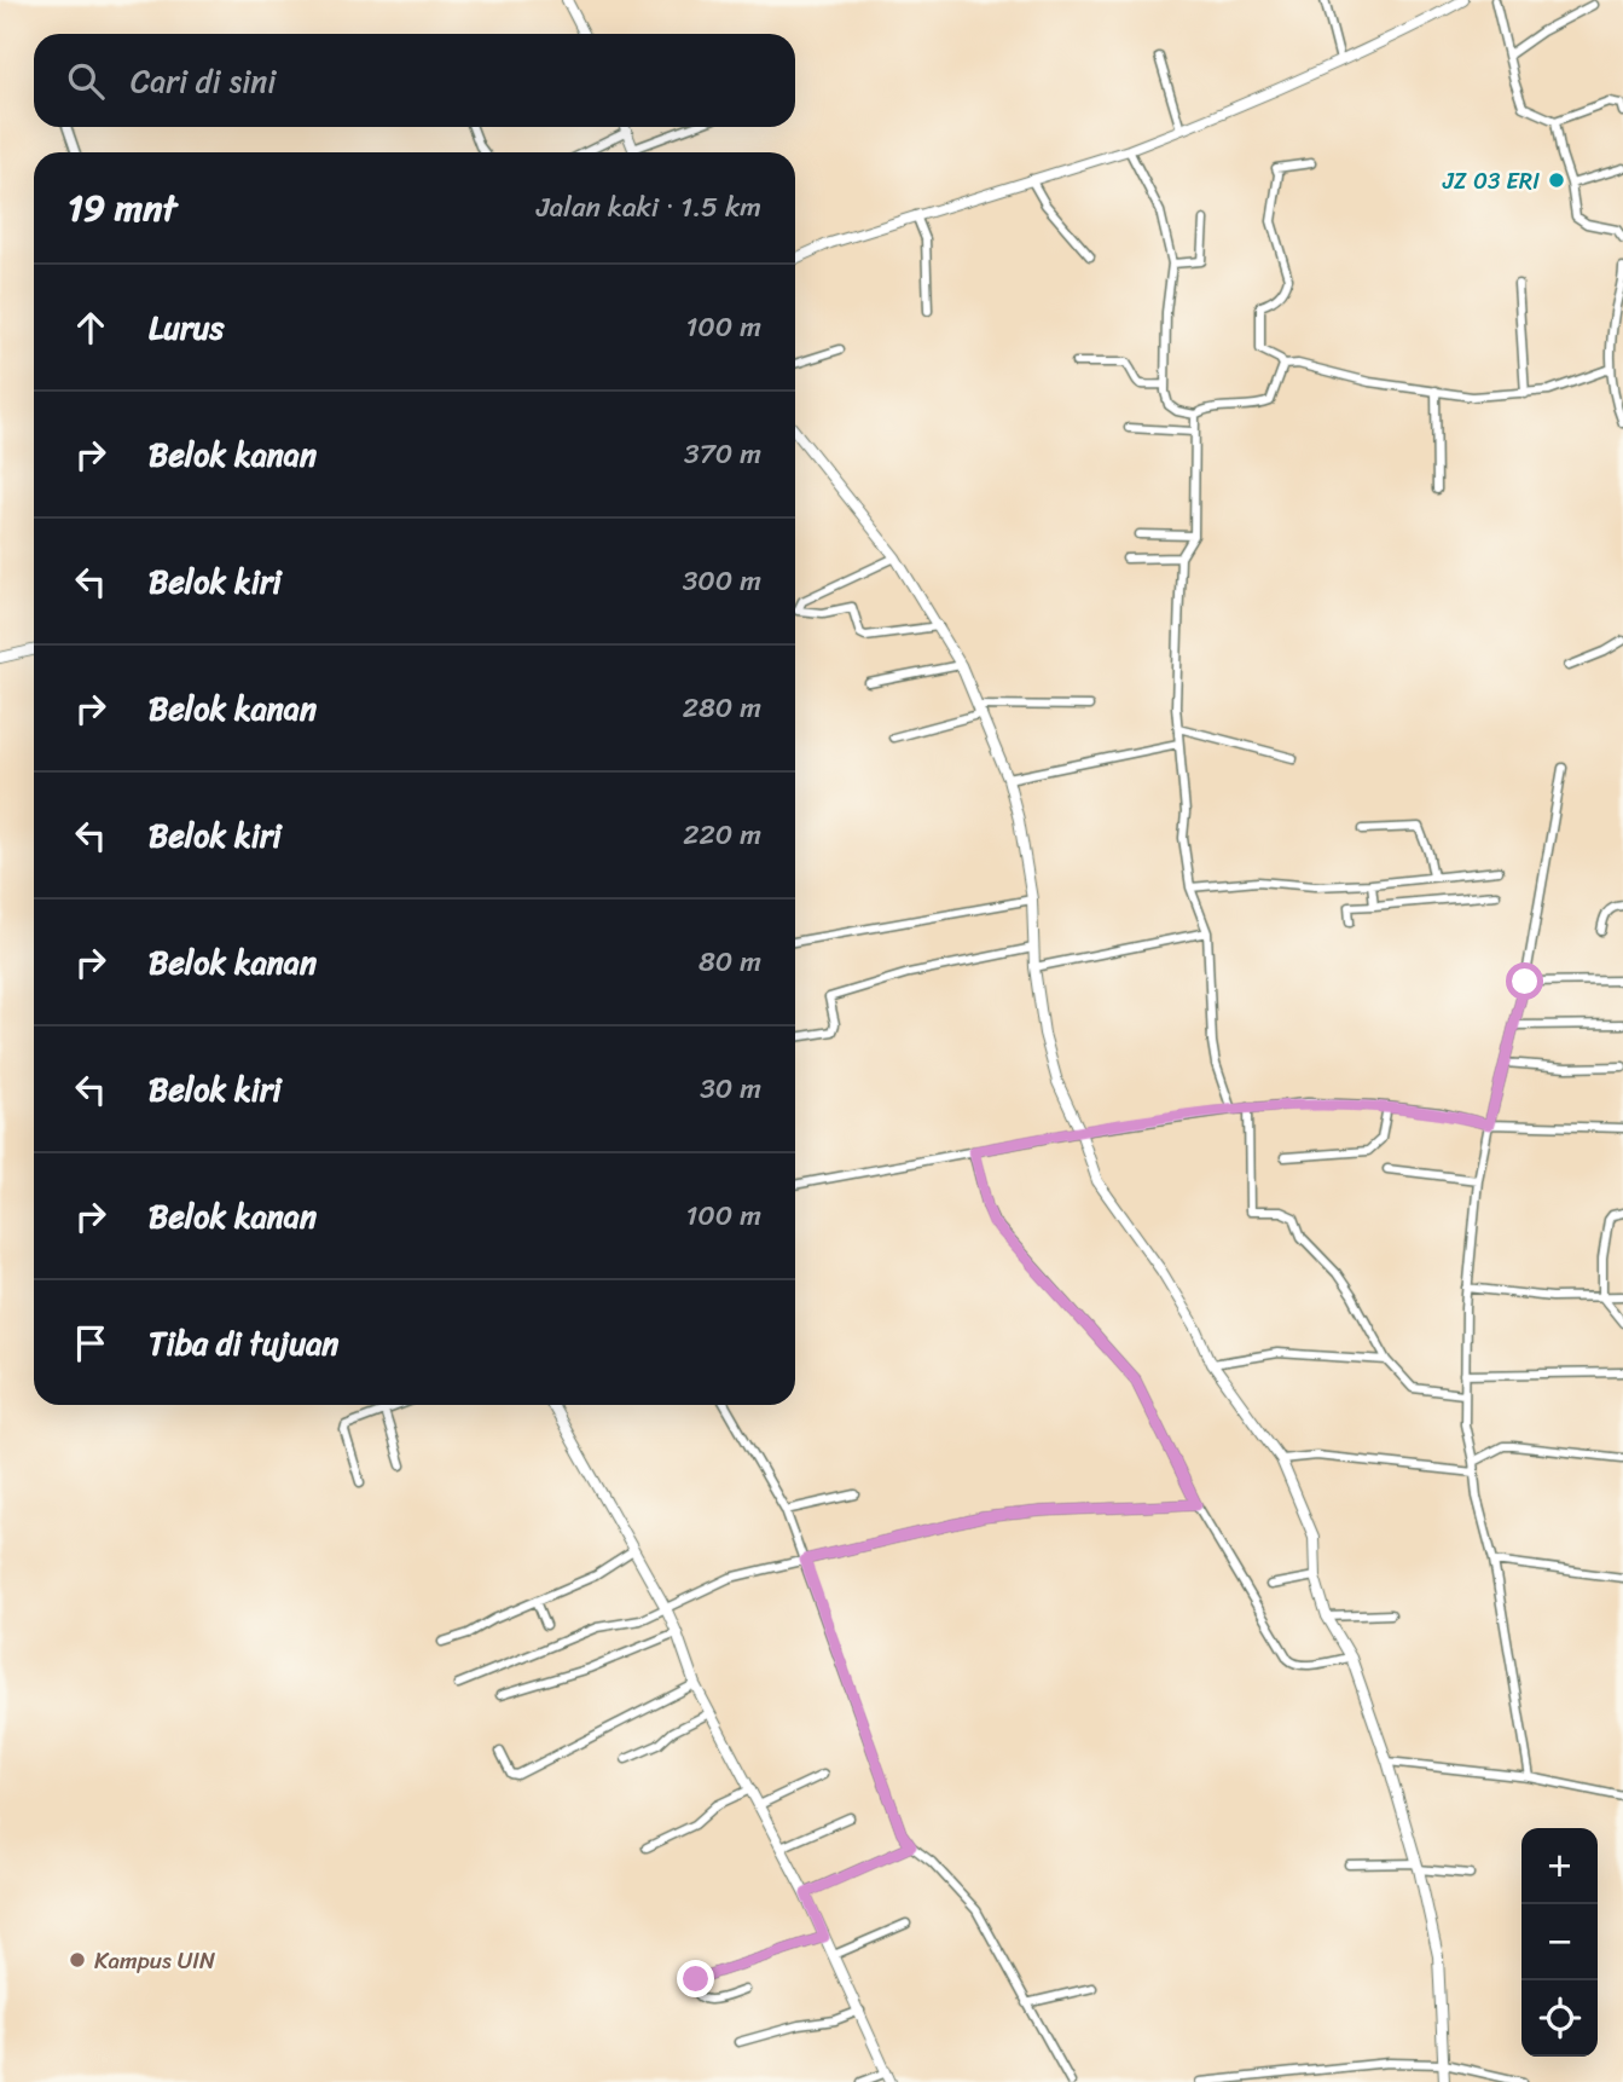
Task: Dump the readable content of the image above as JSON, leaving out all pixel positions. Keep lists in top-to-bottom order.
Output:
{
  "places": ["JZ 03 ERI", "Kampus UIN"],
  "page": {
    "search": "Cari di sini",
    "heading": ["19 mnt", "Jalan kaki · 1.5 km"],
    "list": [
      ["Lurus", "100 m"],
      ["Belok kanan", "370 m"],
      ["Belok kiri", "300 m"],
      ["Belok kanan", "280 m"],
      ["Belok kiri", "220 m"],
      ["Belok kanan", "80 m"],
      ["Belok kiri", "30 m"],
      ["Belok kanan", "100 m"],
      "Tiba di tujuan"
    ],
    "map_buttons": ["+", "−"]
  }
}
